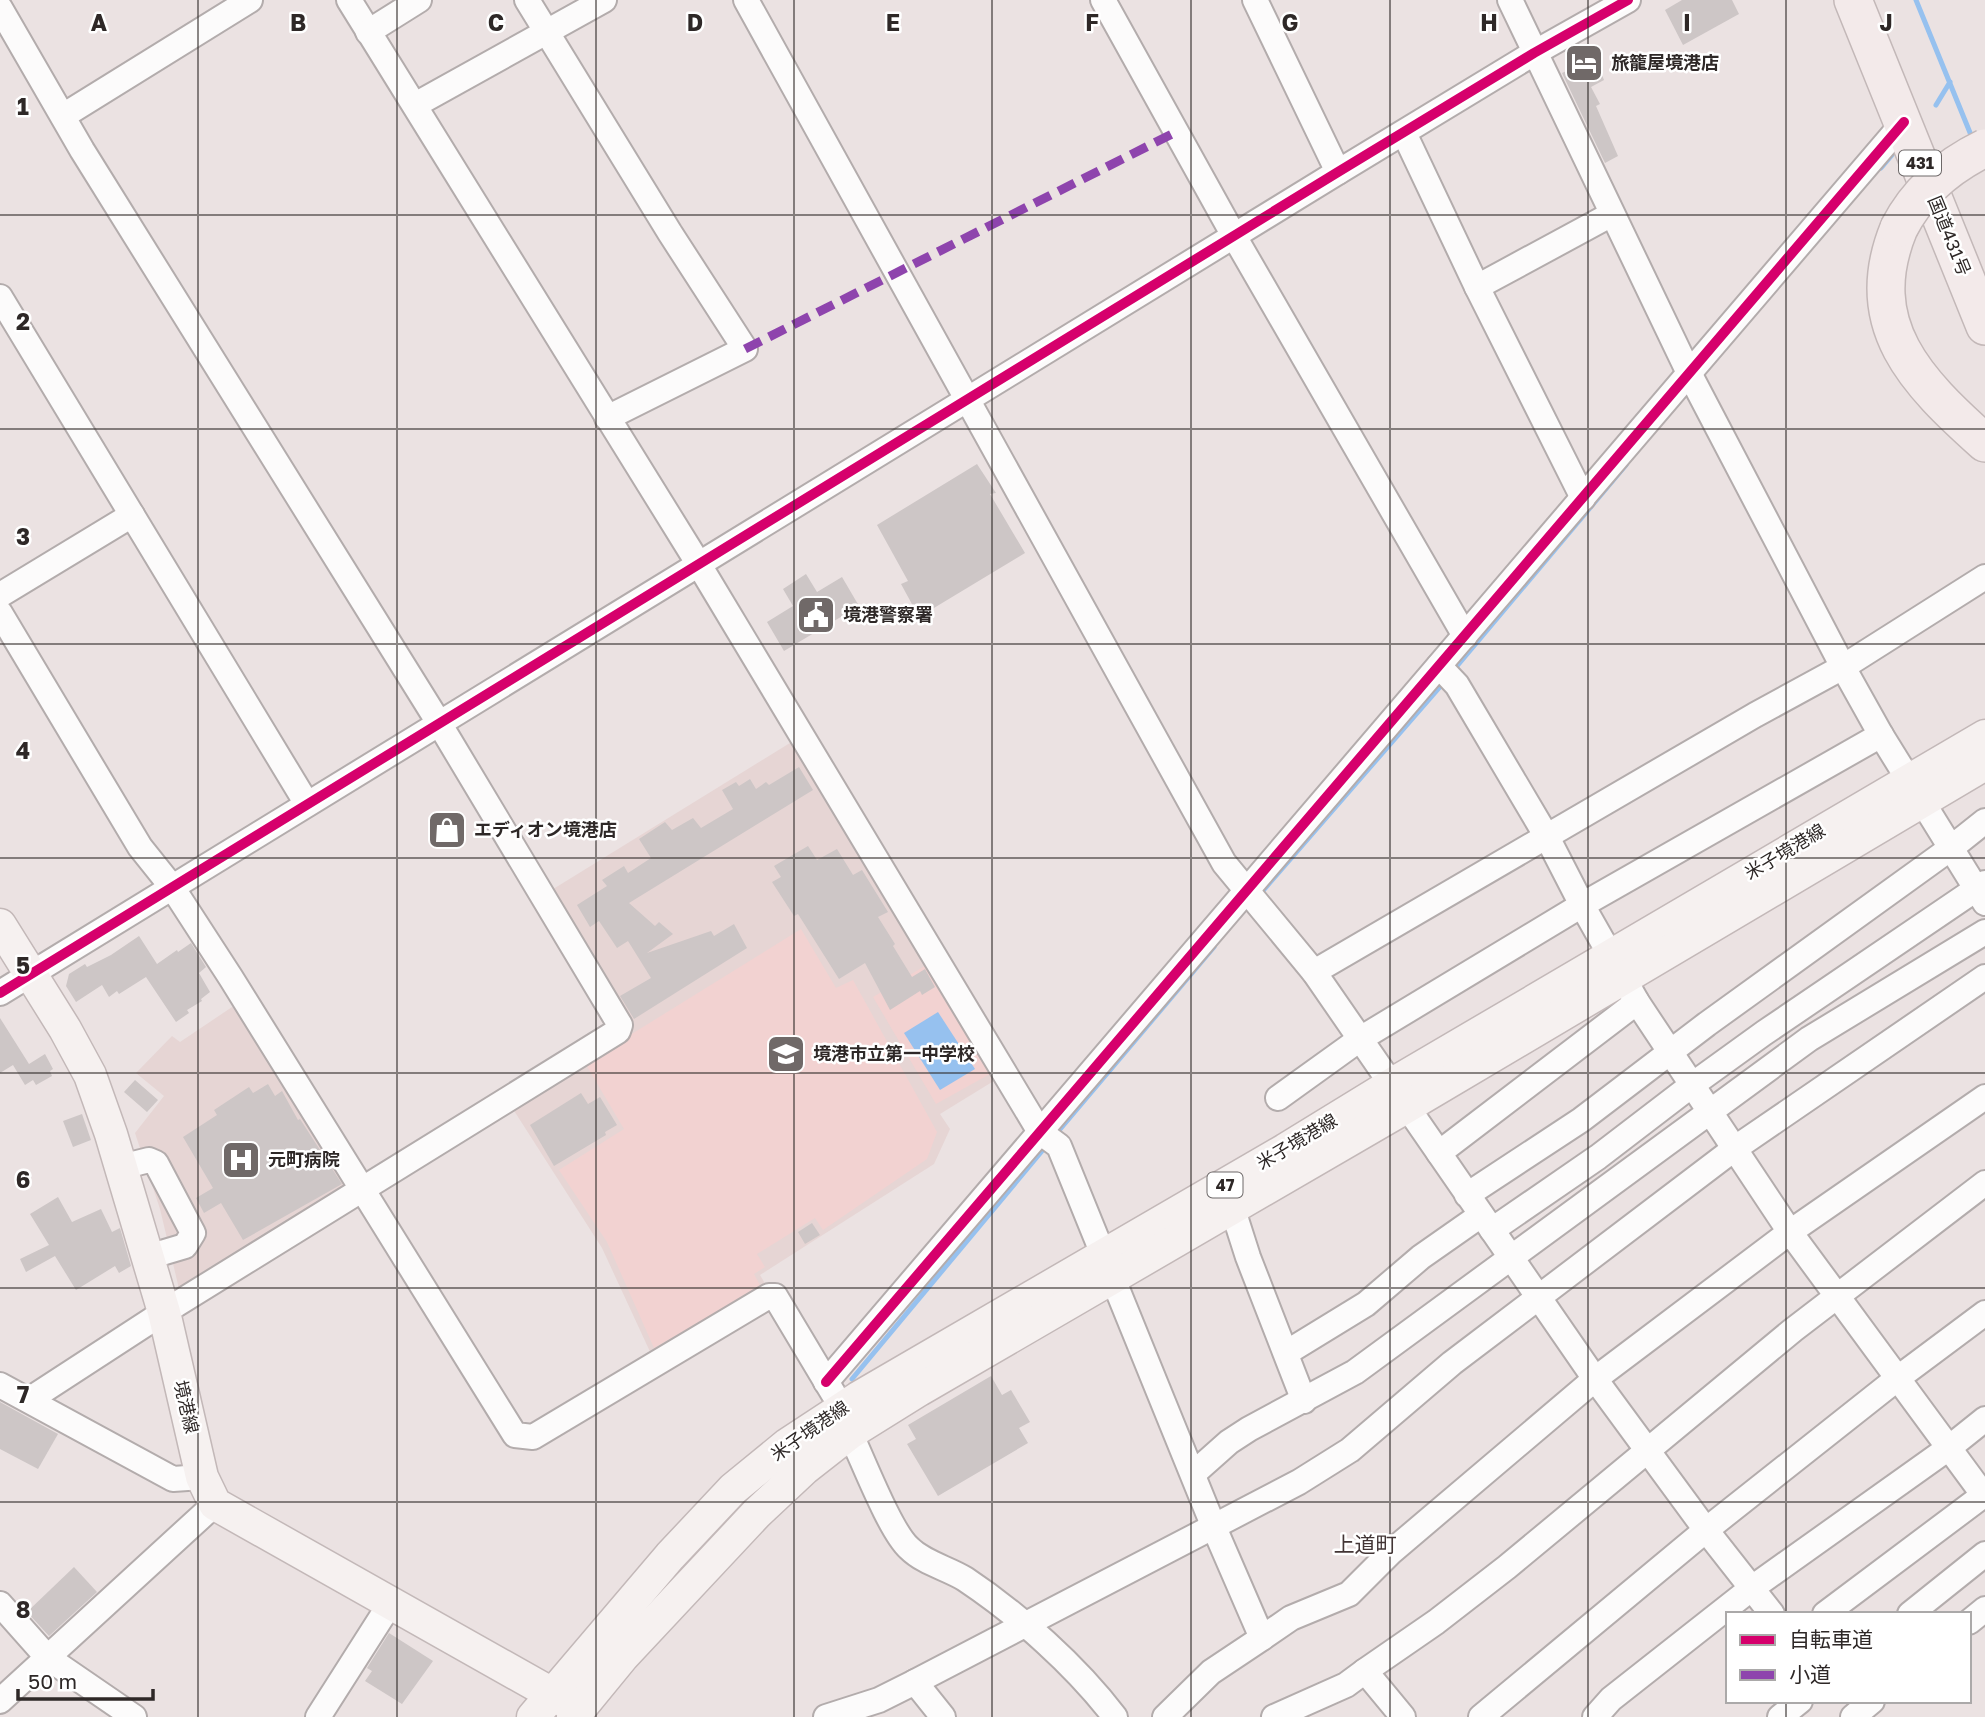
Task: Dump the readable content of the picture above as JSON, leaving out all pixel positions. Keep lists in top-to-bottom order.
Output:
{
  "streets": {
    "highway": ["431", "国道431号"],
    "main road": ["米子境港線", "47", "境港線"]
  },
  "districts": ["上道町"],
  "places": {
    "hotel": ["旅籠屋境港店"],
    "public building": ["境港警察署"],
    "shop": ["エディオン境港店"],
    "school or university": ["境港市立第一中学校"],
    "hospital": ["元町病院"]
  },
  "legend": ["自転車道", "小道"],
  "scale_bar": "50 m",
  "grid": {
    "columns": [
      "A",
      "B",
      "C",
      "D",
      "E",
      "F",
      "G",
      "H",
      "I",
      "J"
    ],
    "rows": [
      "1",
      "2",
      "3",
      "4",
      "5",
      "6",
      "7",
      "8"
    ]
  }
}
